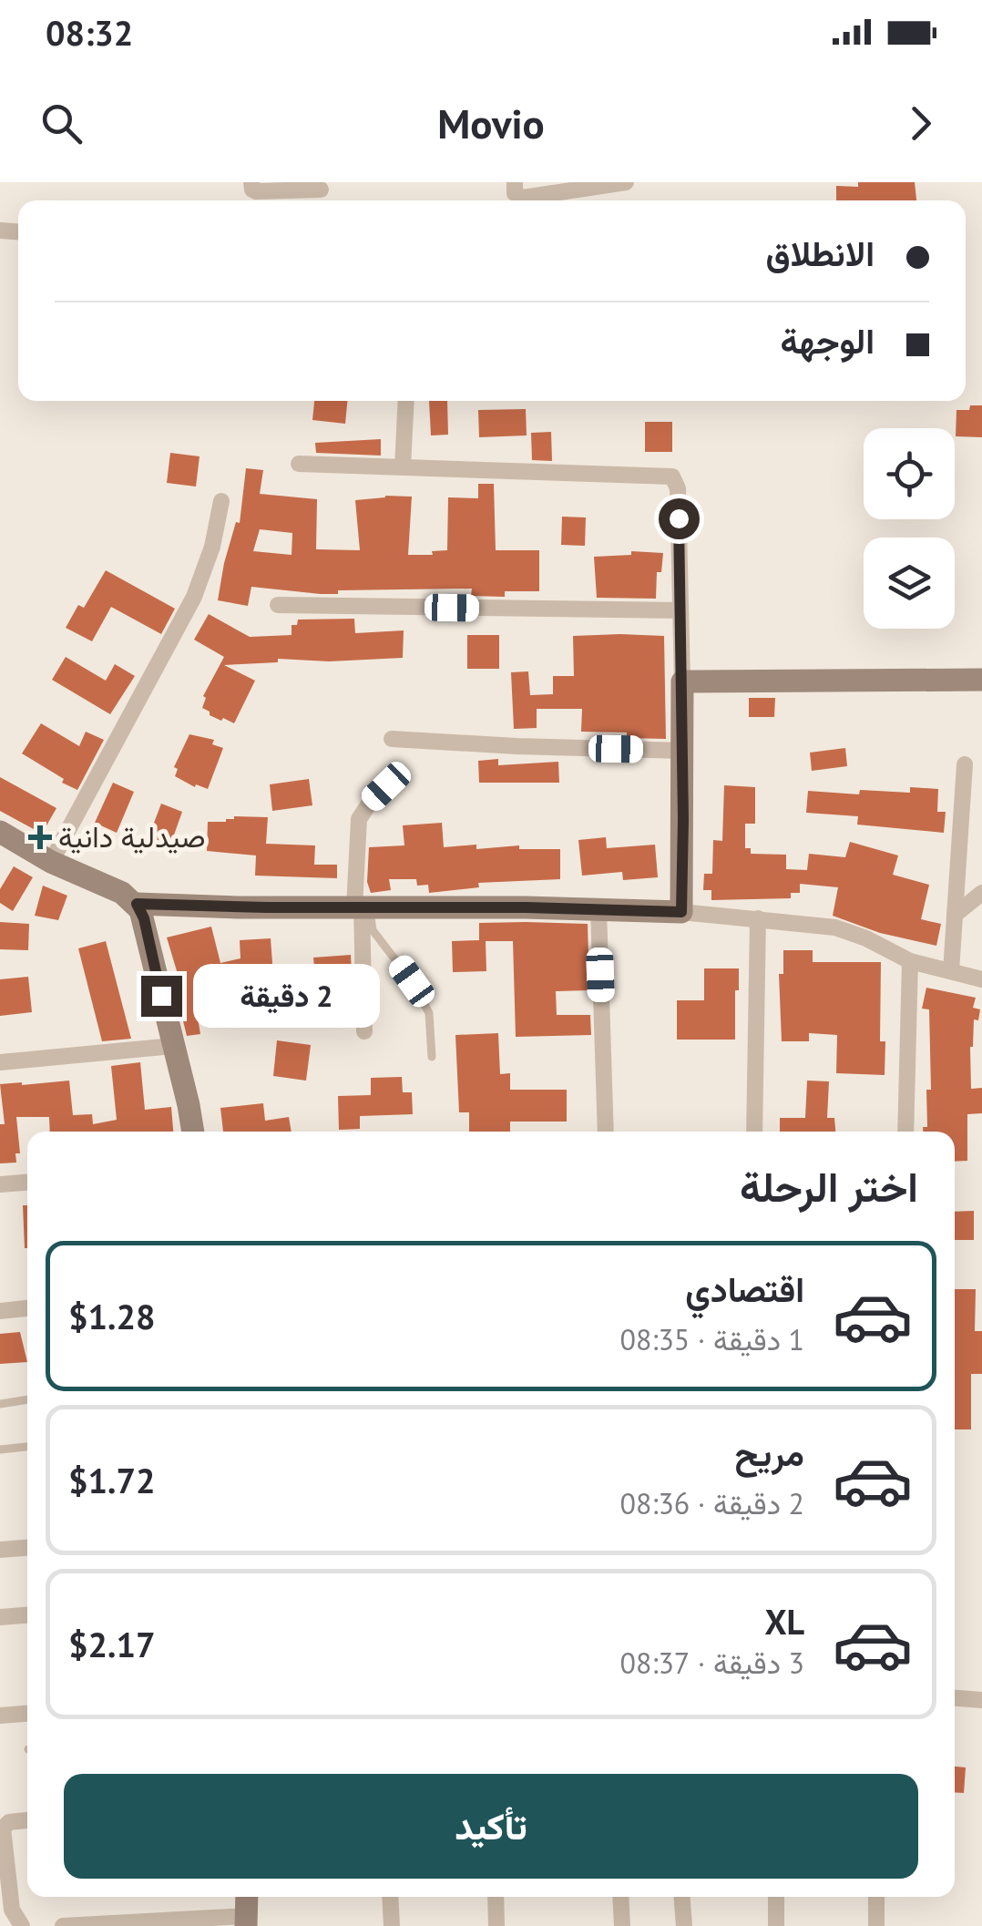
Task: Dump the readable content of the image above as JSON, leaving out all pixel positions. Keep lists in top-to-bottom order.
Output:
{
  "places": {
    "health": ["صيدلية دانية"]
  },
  "page": {
    "status": "08:32",
    "header": "Movio",
    "banner": ["الانطلاق", "الوجهة"],
    "bubble": "2 دقيقة",
    "heading": "اختر الرحلة",
    "list": [
      {
        "name": "اقتصادي",
        "note": "1 دقيقة · 08:35",
        "value": "$1.28"
      },
      {
        "name": "مريح",
        "note": "2 دقيقة · 08:36",
        "value": "$1.72"
      },
      {
        "name": "XL",
        "note": "3 دقيقة · 08:37",
        "value": "$2.17"
      }
    ],
    "buttons": "تأكيد"
  }
}
